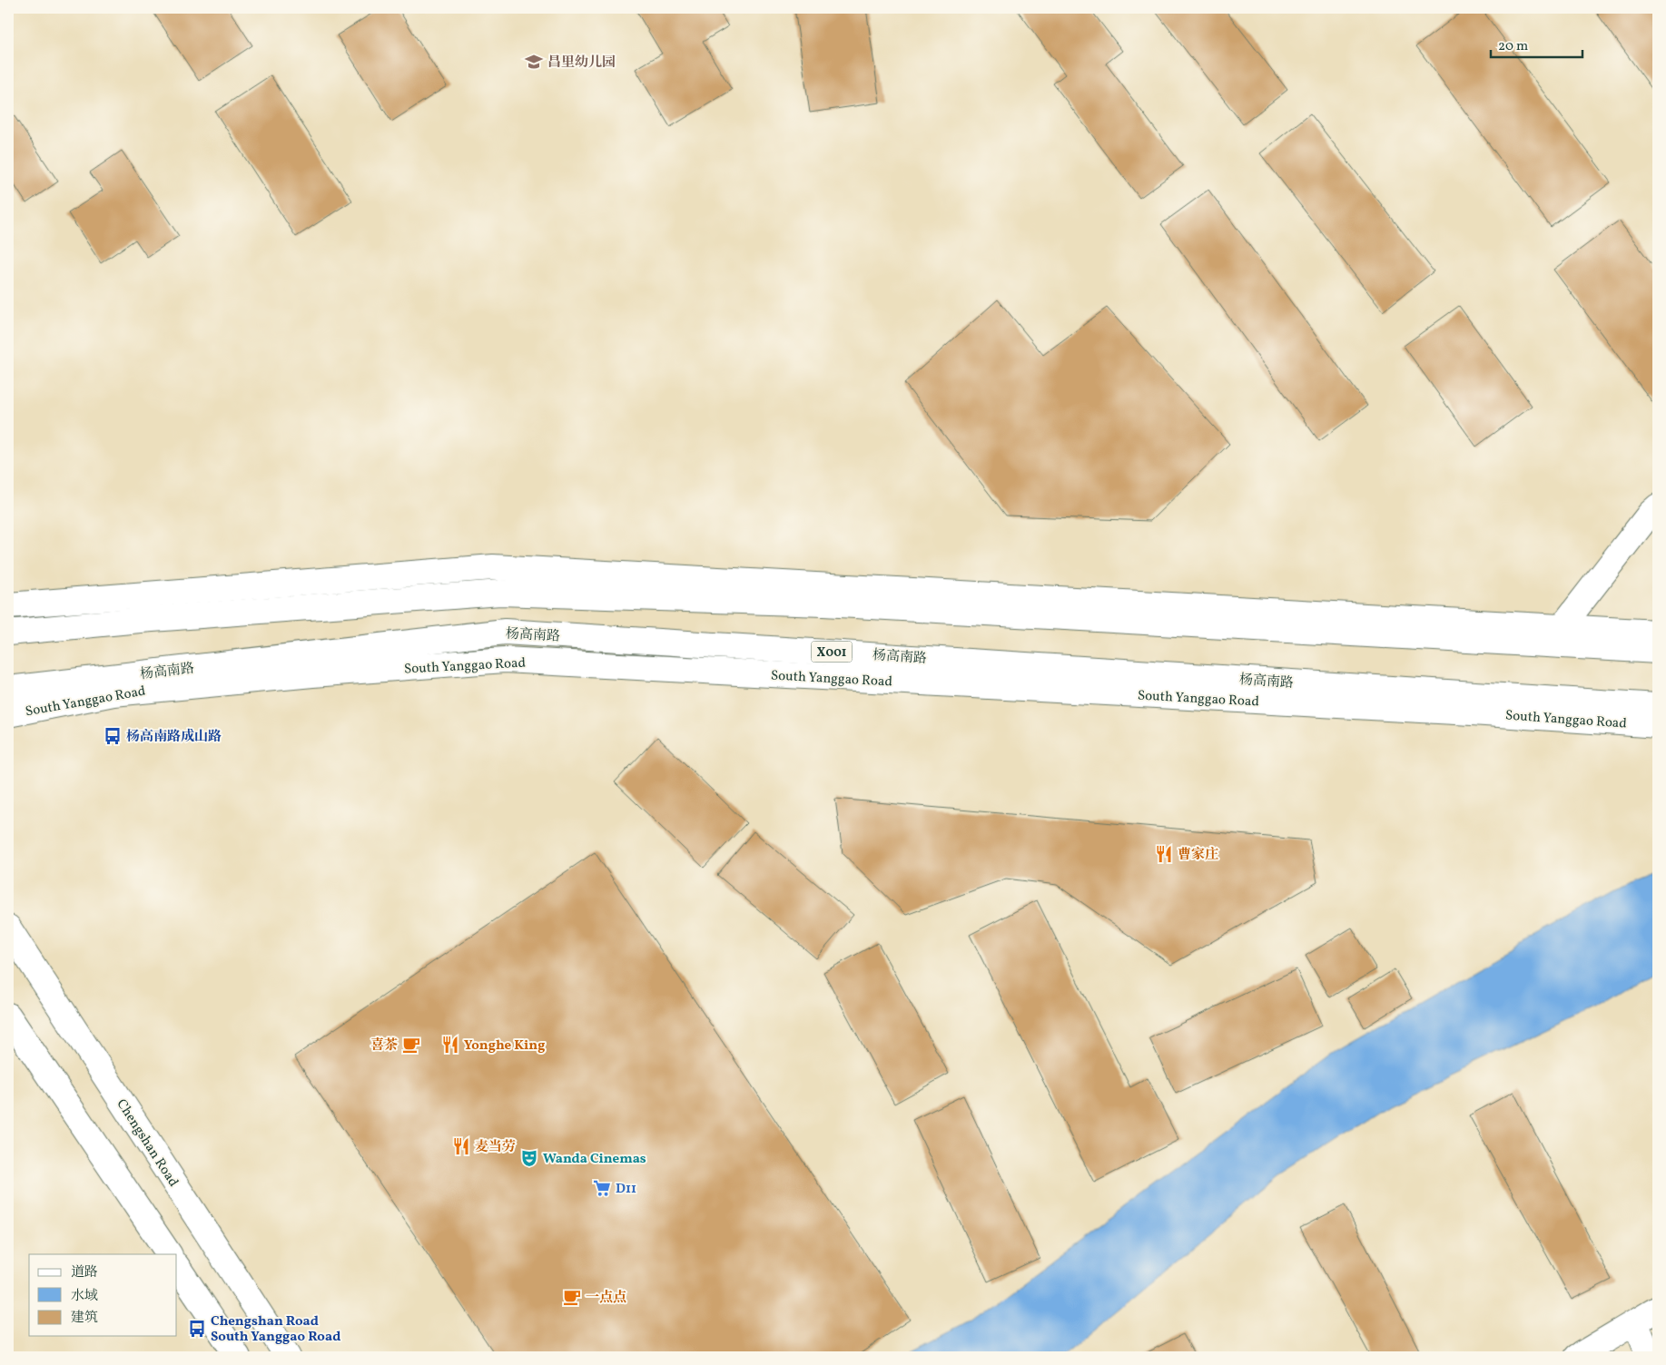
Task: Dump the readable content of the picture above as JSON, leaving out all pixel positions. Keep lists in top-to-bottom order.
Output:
{
  "streets": {
    "main road": [
      "杨高南路",
      "X001",
      "South Yanggao Road",
      "Chengshan Road"
    ]
  },
  "places": {
    "school or university": ["昌里幼儿园"],
    "bus stop": ["杨高南路成山路", "Chengshan Road South Yanggao Road"],
    "restaurant": ["曹家庄", "Yonghe King", "麦当劳"],
    "cafe": ["喜茶", "一点点"],
    "theatre": ["Wanda Cinemas"],
    "supermarket": ["D11"]
  },
  "legend": ["道路", "水域", "建筑"],
  "scale_bar": "20 m"
}
